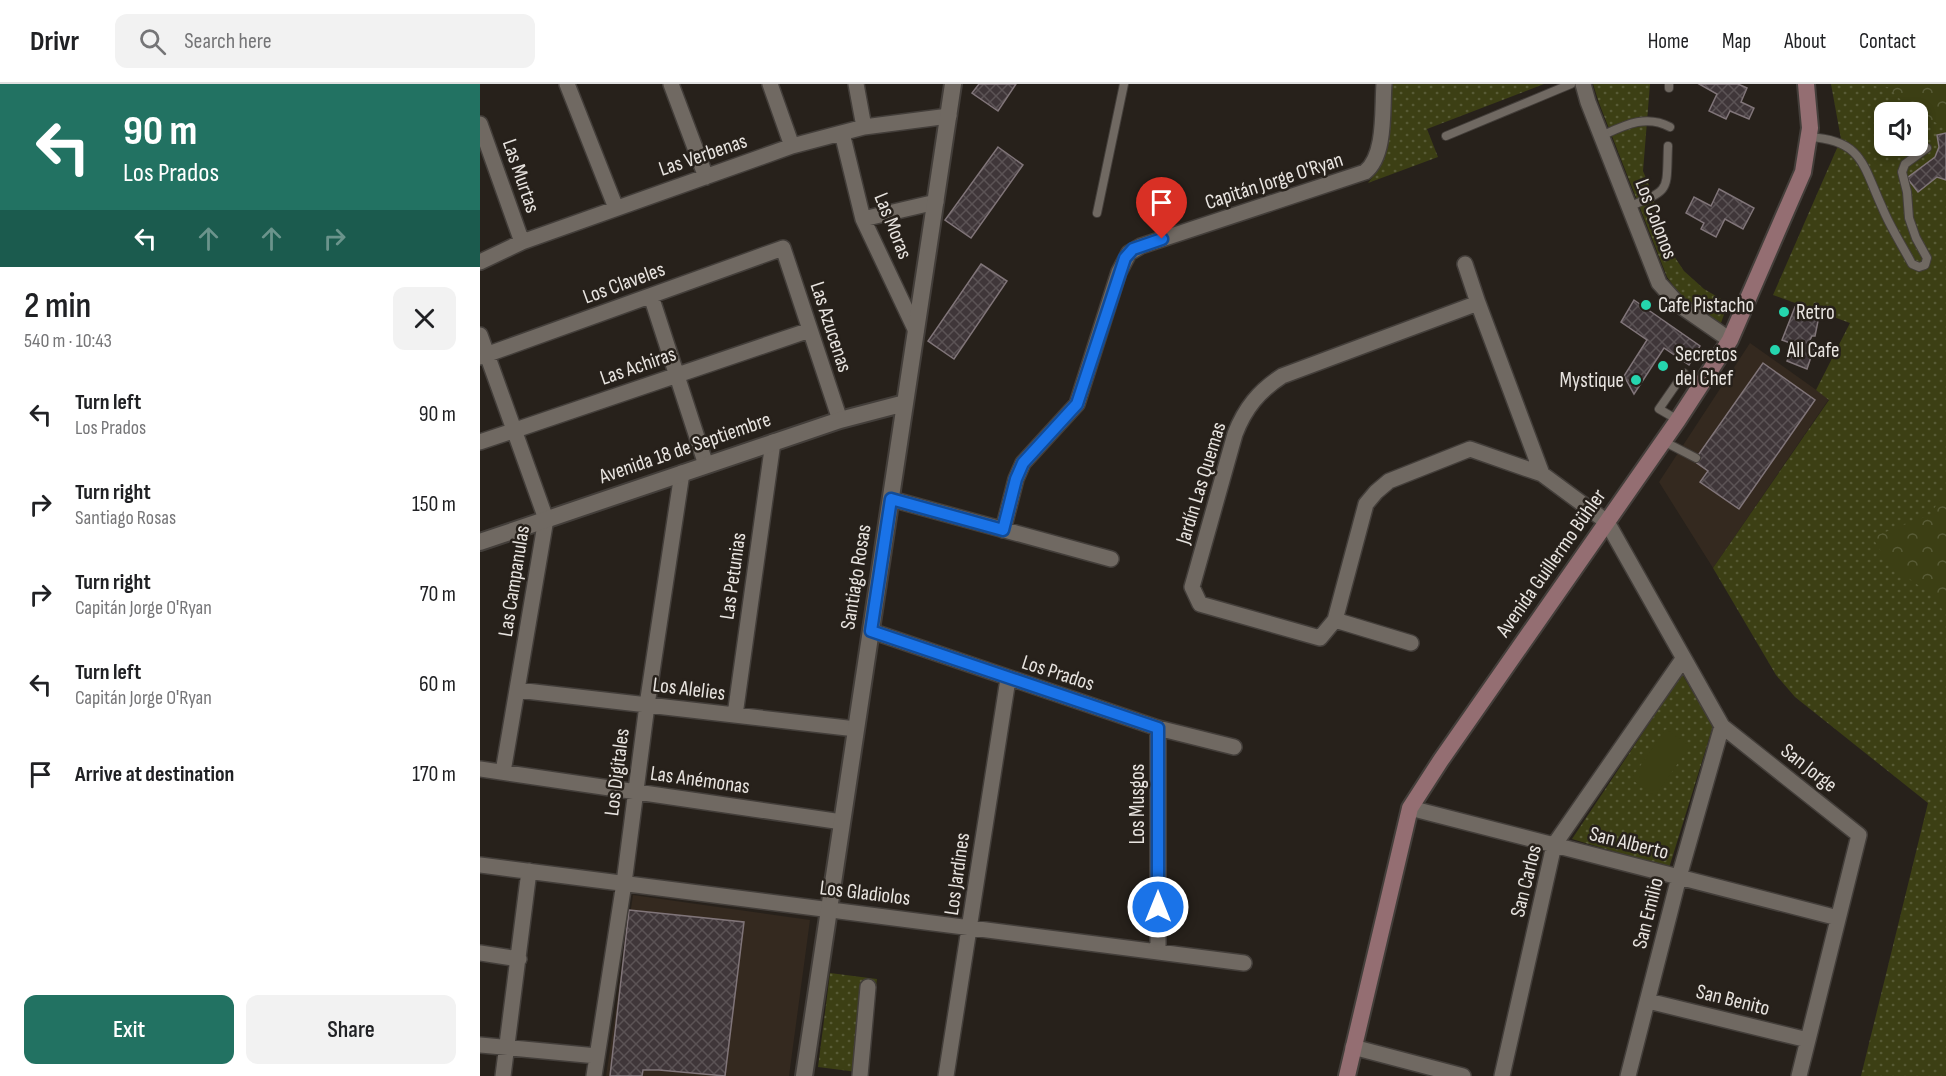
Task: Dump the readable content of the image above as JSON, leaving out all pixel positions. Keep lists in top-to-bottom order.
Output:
{
  "streets": {
    "main road": ["Avenida Guillermo Bühler"],
    "street": [
      "Las Verbenas",
      "Las Murtas",
      "Capitán Jorge O'Ryan",
      "Los Colonos",
      "Las Moras",
      "Los Claveles",
      "Las Azucenas",
      "Las Achiras",
      "Avenida 18 de Septiembre",
      "Jardín Las Quemas",
      "Las Petunias",
      "Santiago Rosas",
      "Las Campanulas",
      "Los Prados",
      "Los Alelies",
      "San Jorge",
      "Los Digitales",
      "Las Anémonas",
      "Los Musgos",
      "San Alberto",
      "Los Jardines",
      "San Carlos",
      "Los Gladiolos",
      "San Emilio",
      "San Benito"
    ]
  },
  "crossings": [
    ["Las Verbenas", "Las Murtas"],
    ["Las Verbenas", "Las Moras"],
    ["Las Verbenas", "Santiago Rosas"],
    ["Los Colonos", "Avenida Guillermo Bühler"],
    ["Las Moras", "Santiago Rosas"],
    ["Los Claveles", "Las Azucenas"],
    ["Los Claveles", "Las Campanulas"],
    ["Las Azucenas", "Las Achiras"],
    ["Las Azucenas", "Avenida 18 de Septiembre"],
    ["Las Achiras", "Las Campanulas"],
    ["Avenida 18 de Septiembre", "Las Petunias"],
    ["Avenida 18 de Septiembre", "Santiago Rosas"],
    ["Avenida 18 de Septiembre", "Las Campanulas"],
    ["Avenida 18 de Septiembre", "Los Digitales"],
    ["Avenida Guillermo Bühler", "San Jorge"],
    ["Avenida Guillermo Bühler", "San Alberto"],
    ["Las Petunias", "Los Alelies"],
    ["Santiago Rosas", "Los Prados"],
    ["Santiago Rosas", "Los Alelies"],
    ["Santiago Rosas", "Las Anémonas"],
    ["Santiago Rosas", "Los Gladiolos"],
    ["Las Campanulas", "Los Alelies"],
    ["Las Campanulas", "Las Anémonas"],
    ["Los Prados", "Los Musgos"],
    ["Los Prados", "Los Jardines"],
    ["Los Alelies", "Los Digitales"],
    ["San Jorge", "San Alberto"],
    ["San Jorge", "San Carlos"],
    ["San Jorge", "San Emilio"],
    ["San Jorge", "San Benito"],
    ["Los Digitales", "Las Anémonas"],
    ["Los Digitales", "Los Gladiolos"],
    ["Los Musgos", "Los Gladiolos"],
    ["San Alberto", "San Carlos"],
    ["San Alberto", "San Emilio"],
    ["Los Jardines", "Los Gladiolos"],
    ["San Emilio", "San Benito"]
  ],
  "places": [
    "Cafe Pistacho",
    "Retro",
    "All Cafe",
    "Secretos del Chef",
    "Mystique"
  ],
  "page": {
    "header": "Drivr",
    "search": "Search here",
    "nav": [
      "Home",
      "Map",
      "About",
      "Contact"
    ],
    "turn": ["90 m", "Los Prados"],
    "heading": ["2 min", "540 m · 10:43"],
    "list": [
      {
        "name": "Turn left",
        "note": "Los Prados",
        "value": "90 m"
      },
      {
        "name": "Turn right",
        "note": "Santiago Rosas",
        "value": "150 m"
      },
      {
        "name": "Turn right",
        "note": "Capitán Jorge O'Ryan",
        "value": "70 m"
      },
      {
        "name": "Turn left",
        "note": "Capitán Jorge O'Ryan",
        "value": "60 m"
      },
      {
        "name": "Arrive at destination",
        "value": "170 m"
      }
    ],
    "buttons": ["Exit", "Share"]
  }
}
